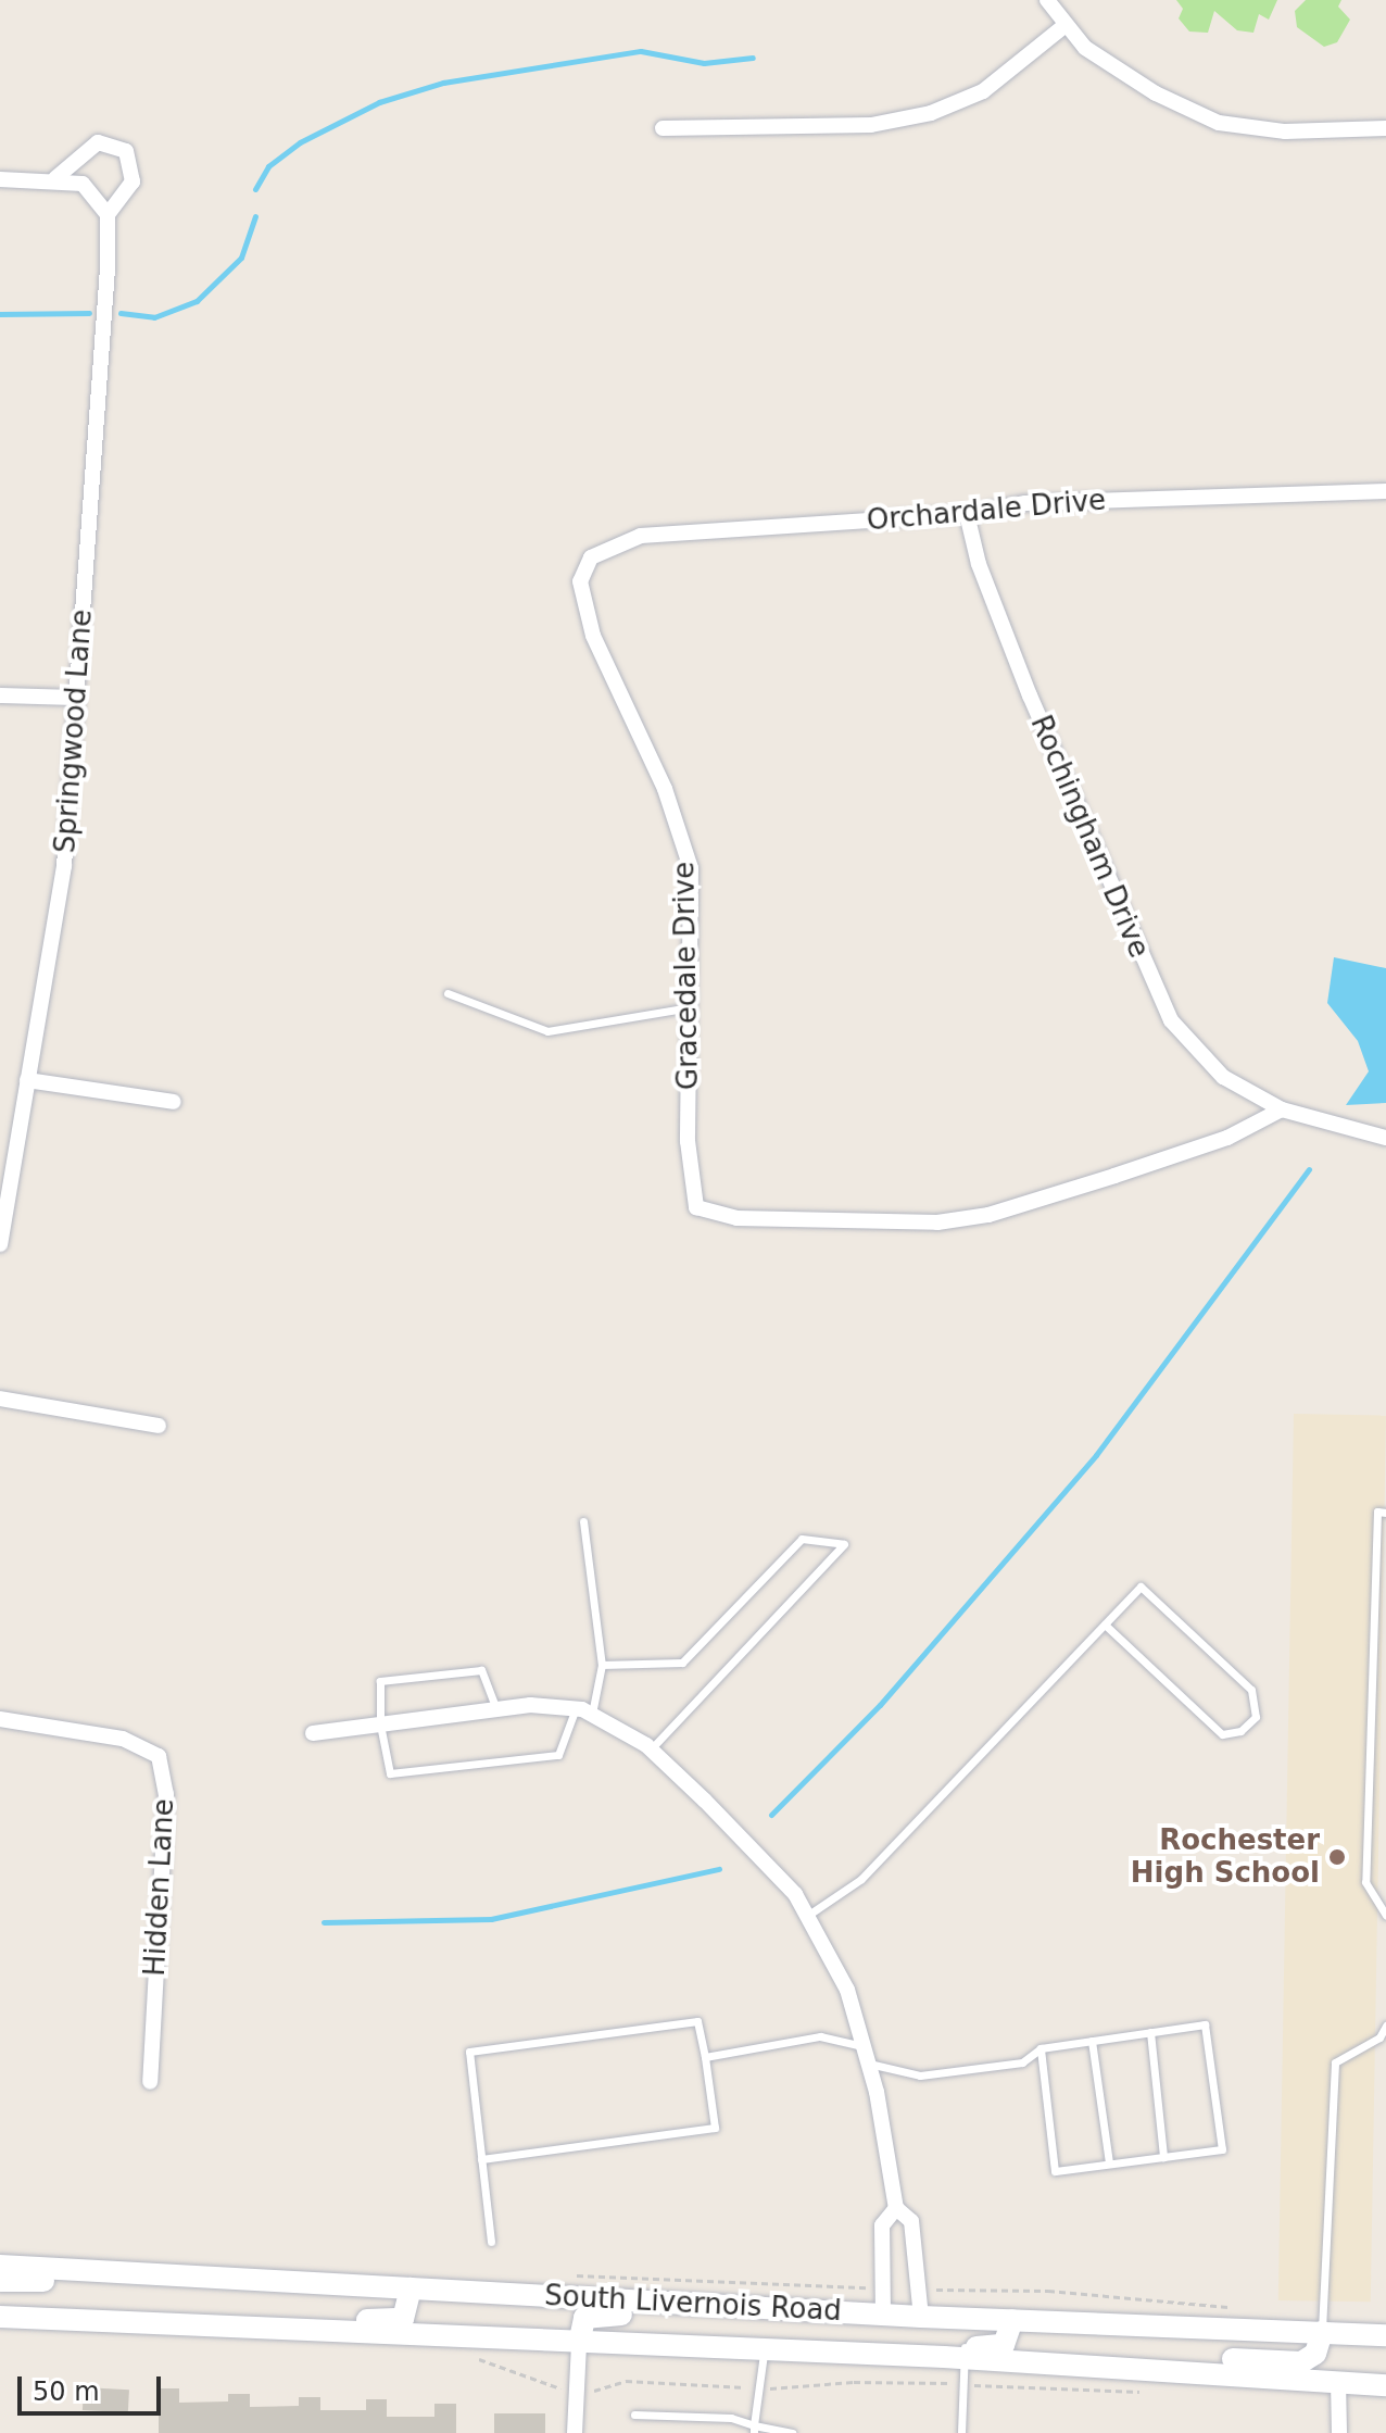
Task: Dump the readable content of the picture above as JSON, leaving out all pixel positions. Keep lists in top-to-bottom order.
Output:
{
  "streets": {
    "main road": ["South Livernois Road"],
    "street": [
      "Orchardale Drive",
      "Springwood Lane",
      "Rochingham Drive",
      "Gracedale Drive",
      "Hidden Lane"
    ]
  },
  "crossings": [
    ["Orchardale Drive", "Rochingham Drive"],
    ["Orchardale Drive", "Gracedale Drive"],
    ["Rochingham Drive", "Gracedale Drive"]
  ],
  "places": ["Rochester High School"],
  "scale_bar": "50 m"
}
